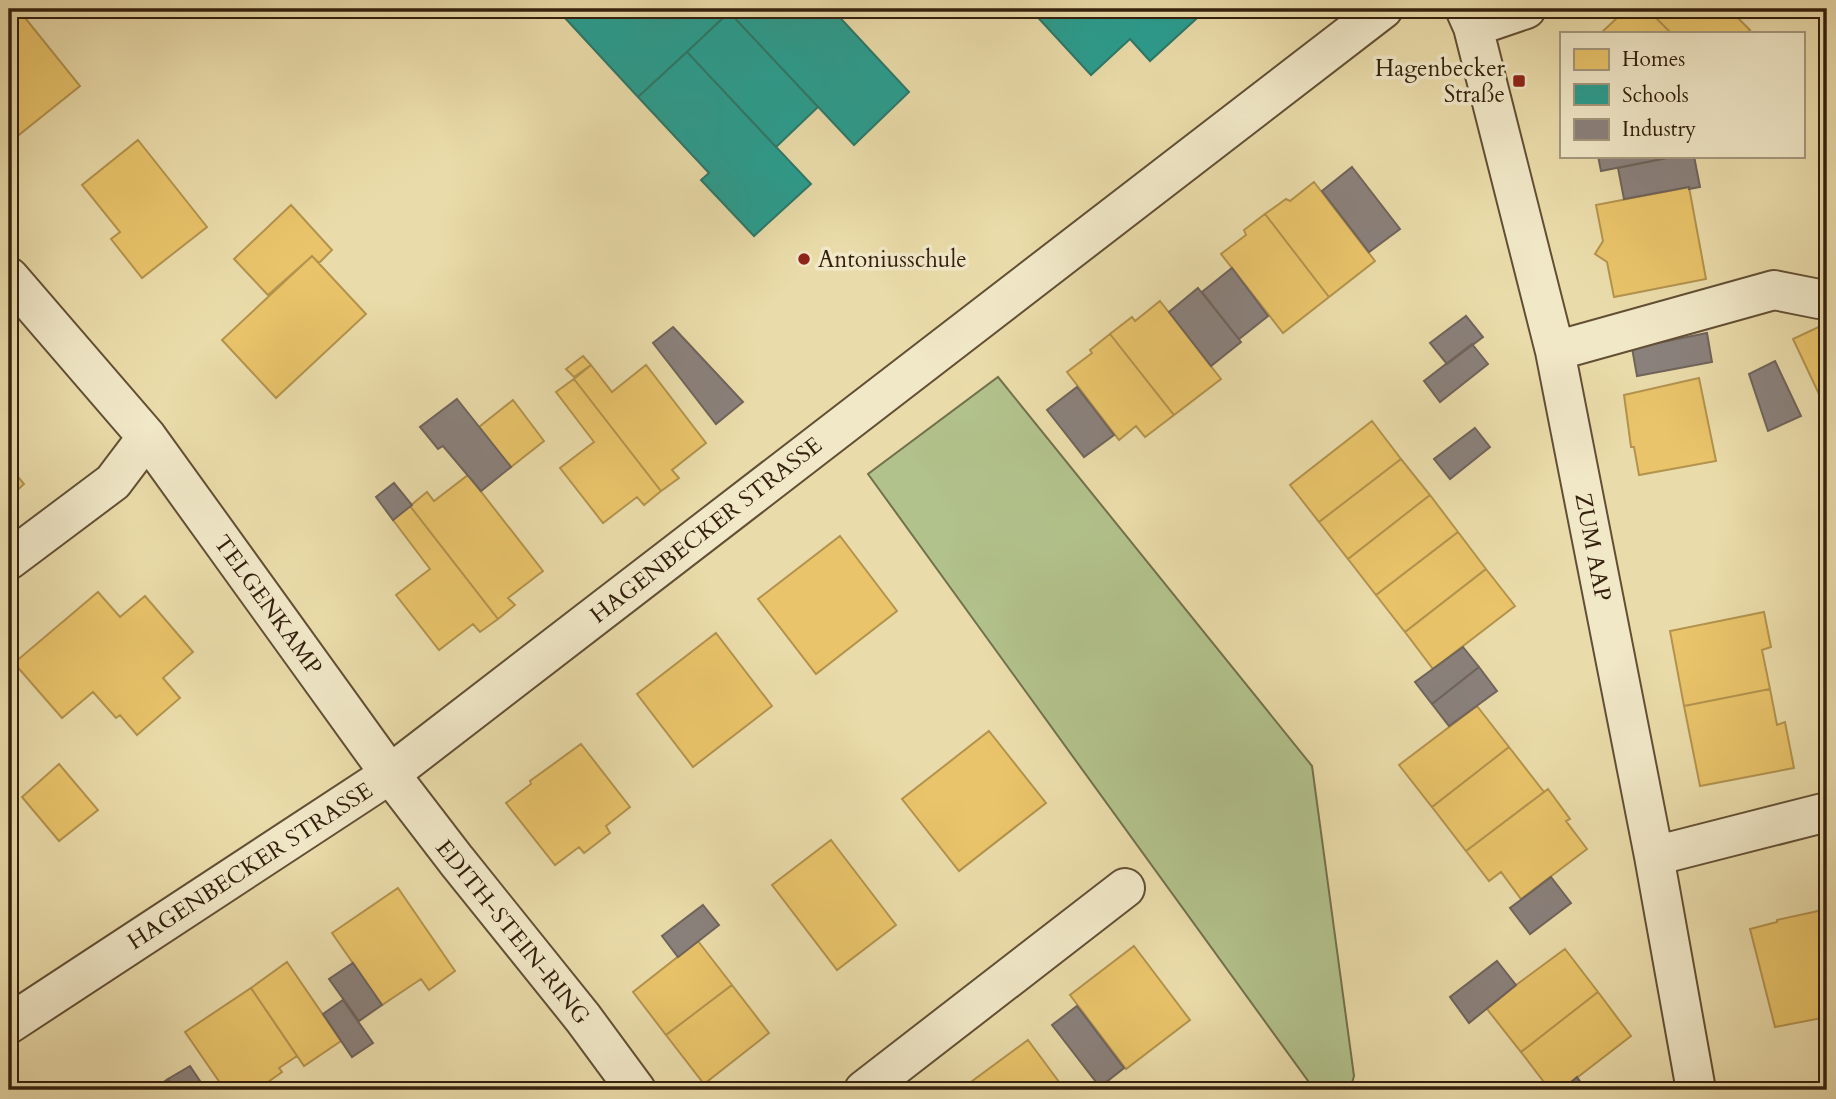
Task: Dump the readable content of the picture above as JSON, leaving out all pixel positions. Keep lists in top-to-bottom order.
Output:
{
  "streets": {
    "street": [
      "HAGENBECKER STRASSE",
      "ZUM AAP",
      "TELGENKAMP",
      "EDITH-STEIN-RING"
    ]
  },
  "crossings": [
    ["HAGENBECKER STRASSE", "TELGENKAMP"],
    ["HAGENBECKER STRASSE", "EDITH-STEIN-RING"],
    ["TELGENKAMP", "EDITH-STEIN-RING"]
  ],
  "places": {
    "transit": ["Hagenbecker Straße"],
    "other": ["Antoniusschule"]
  },
  "legend": ["Homes", "Schools", "Industry"]
}
